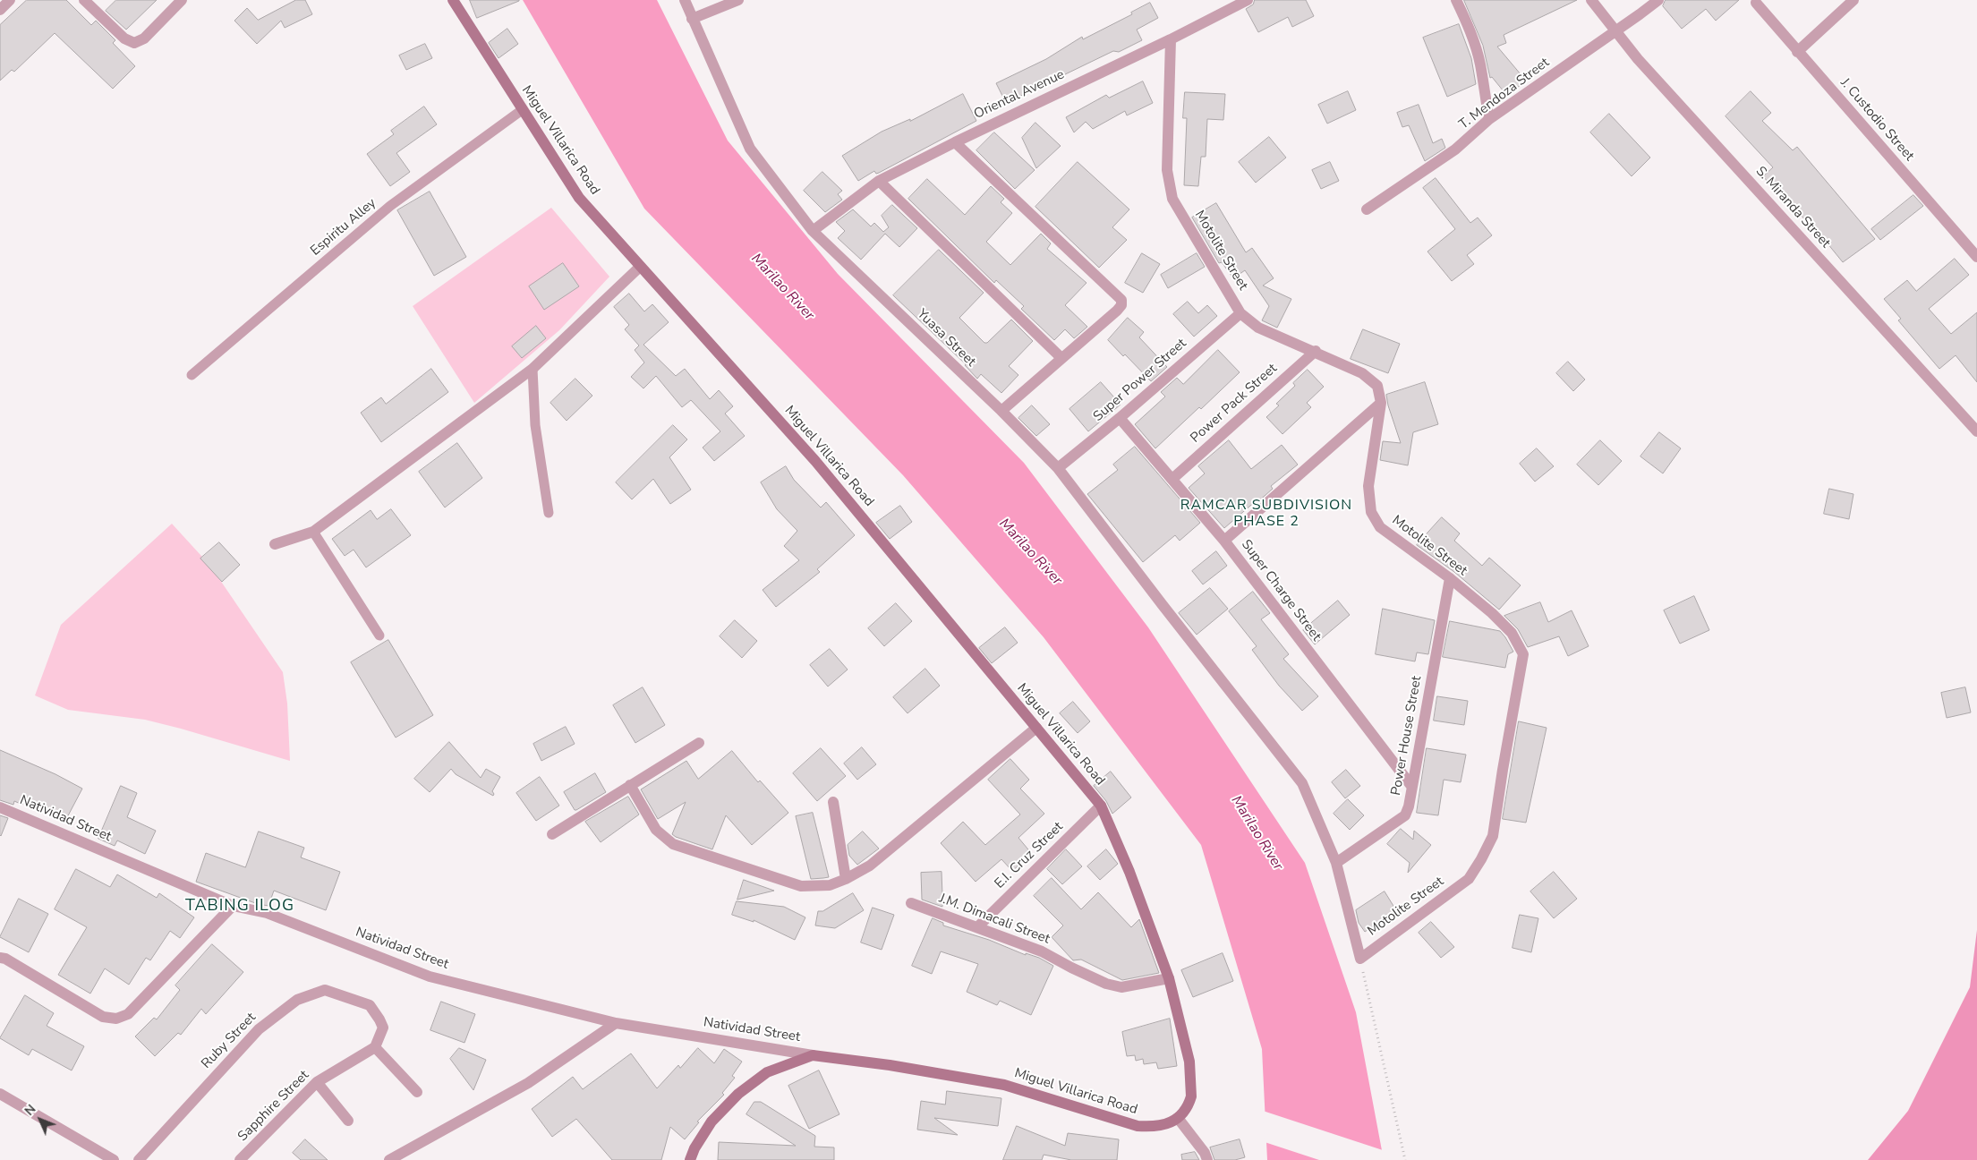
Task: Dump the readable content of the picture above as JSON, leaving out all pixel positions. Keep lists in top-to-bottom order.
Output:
{
  "streets": {
    "main road": ["Miguel Villarica Road"],
    "street": [
      "T. Mendoza Street",
      "Oriental Avenue",
      "J. Custodio Street",
      "S. Miranda Street",
      "Motolite Street",
      "Yuasa Street",
      "Super Power Street",
      "Power Pack Street",
      "Super Charge Street",
      "Power House Street",
      "Natividad Street",
      "E.I. Cruz Street",
      "J.M. Dimacali Street",
      "Ruby Street",
      "Sapphire Street"
    ],
    "lane": ["Espiritu Alley"]
  },
  "crossings": [
    ["T. Mendoza Street", "S. Miranda Street"],
    ["Oriental Avenue", "Motolite Street"],
    ["Oriental Avenue", "Yuasa Street"],
    ["Miguel Villarica Road", "Espiritu Alley"],
    ["Miguel Villarica Road", "Natividad Street"],
    ["Miguel Villarica Road", "E.I. Cruz Street"],
    ["Miguel Villarica Road", "J.M. Dimacali Street"],
    ["Motolite Street", "Yuasa Street"],
    ["Motolite Street", "Super Power Street"],
    ["Motolite Street", "Power Pack Street"],
    ["Motolite Street", "Power House Street"],
    ["Yuasa Street", "Super Power Street"],
    ["Yuasa Street", "Power House Street"],
    ["Super Power Street", "Super Charge Street"],
    ["Power Pack Street", "Super Charge Street"],
    ["Super Charge Street", "Power House Street"],
    ["E.I. Cruz Street", "J.M. Dimacali Street"],
    ["Ruby Street", "Sapphire Street"]
  ],
  "districts": ["RAMCAR SUBDIVISION PHASE 2", "TABING ILOG"],
  "water": ["Marilao River"],
  "north": "top left"
}
